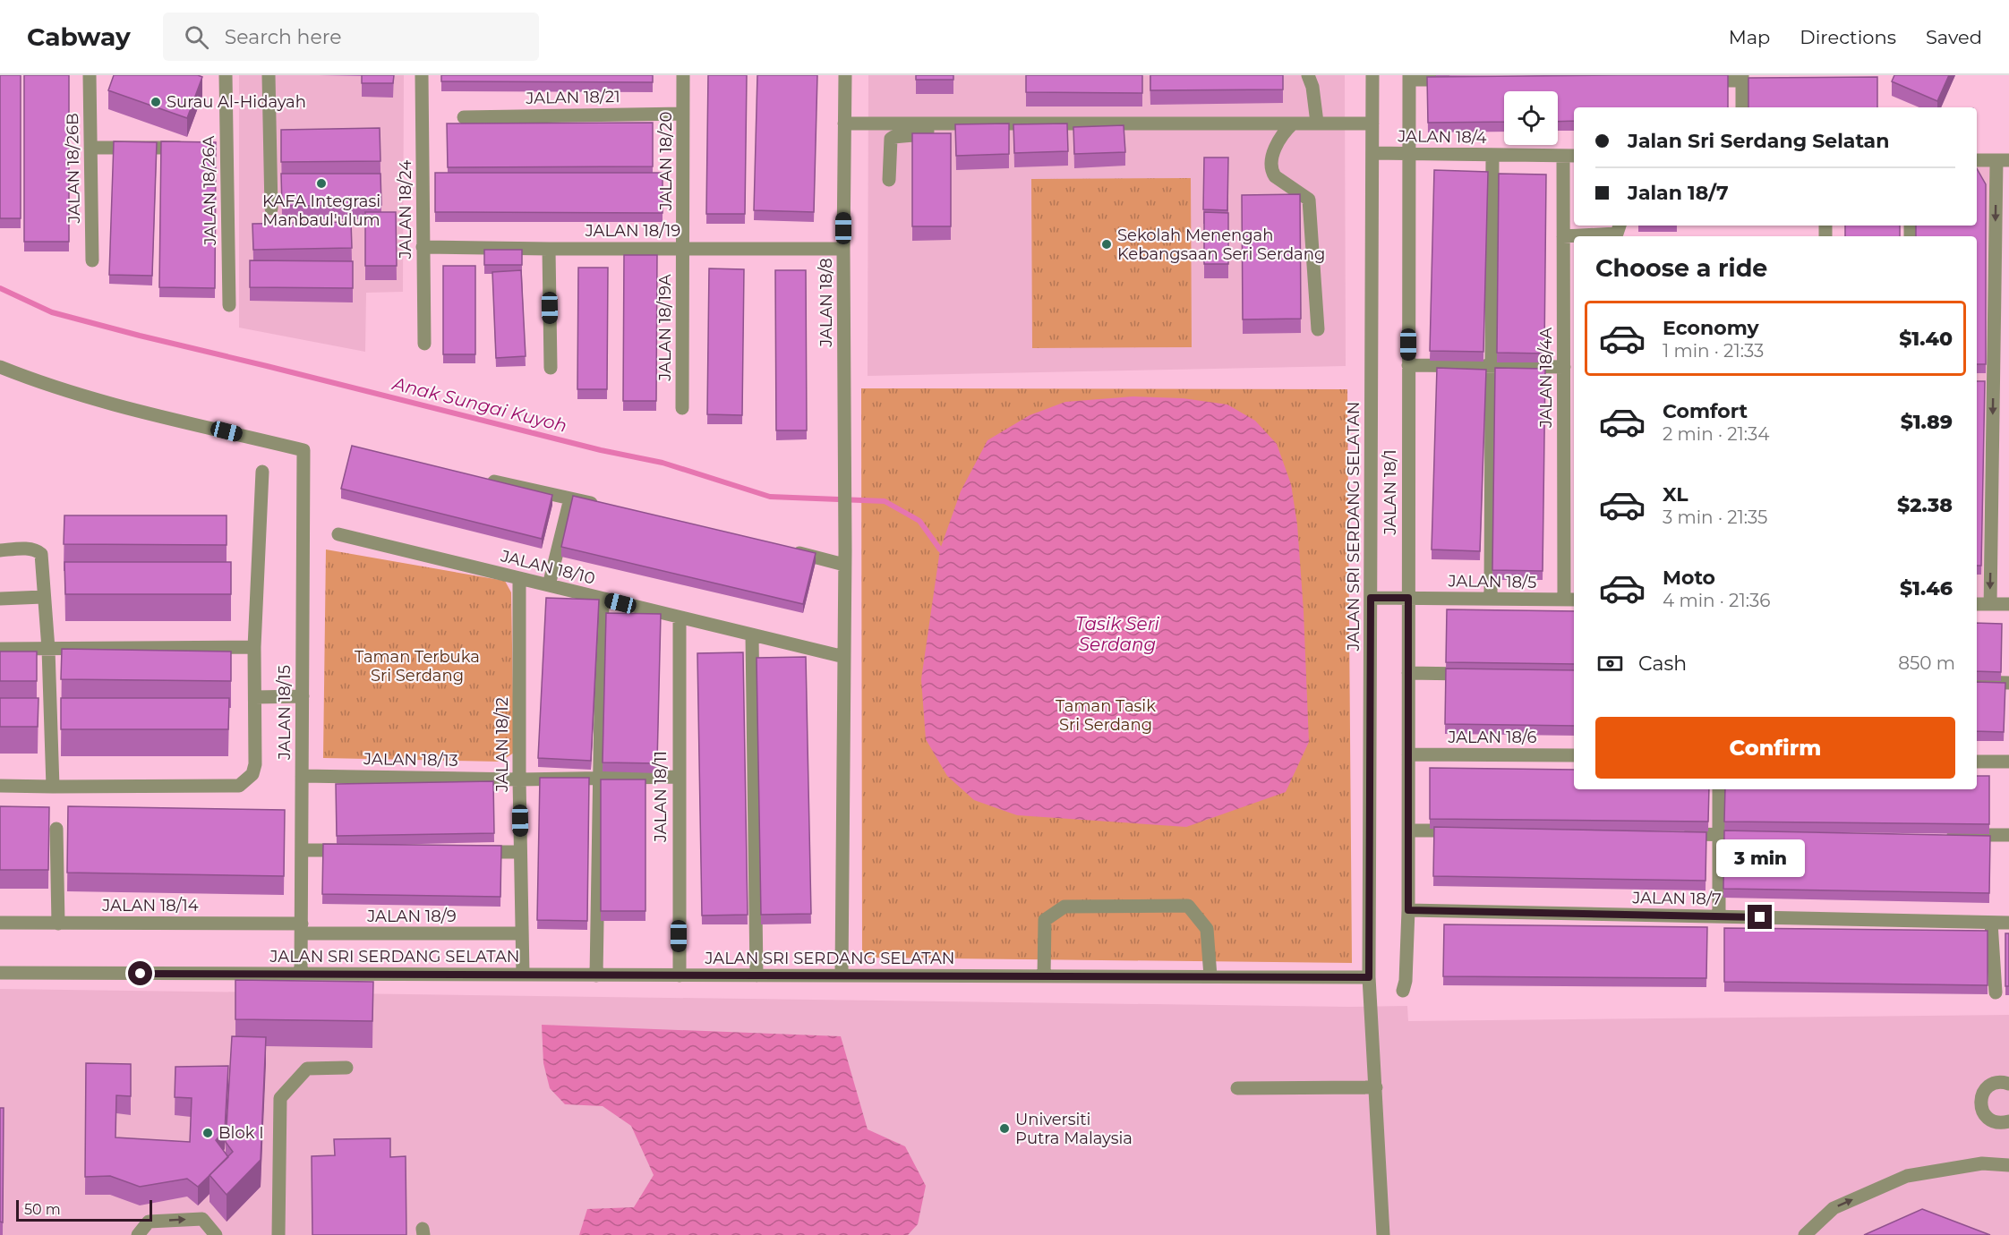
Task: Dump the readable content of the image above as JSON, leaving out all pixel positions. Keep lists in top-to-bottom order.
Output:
{
  "streets": {
    "street": [
      "JALAN 18/21",
      "JALAN 18/4",
      "JALAN 18/20",
      "JALAN 18/26B",
      "JALAN 18/26A",
      "JALAN 18/24",
      "JALAN 18/19",
      "JALAN 18/8",
      "JALAN 18/19A",
      "JALAN 18/4A",
      "JALAN 18/1",
      "JALAN SRI SERDANG SELATAN",
      "JALAN 18/10",
      "JALAN 18/5",
      "JALAN 18/15",
      "JALAN 18/6",
      "JALAN 18/12",
      "JALAN 18/13",
      "JALAN 18/11",
      "JALAN 18/7",
      "JALAN 18/14",
      "JALAN 18/9"
    ]
  },
  "crossings": [
    ["JALAN 18/21", "JALAN 18/20"],
    ["JALAN 18/4", "JALAN 18/4A"],
    ["JALAN 18/4", "JALAN 18/1"],
    ["JALAN 18/4", "JALAN SRI SERDANG SELATAN"],
    ["JALAN 18/20", "JALAN 18/19"],
    ["JALAN 18/20", "JALAN 18/19A"],
    ["JALAN 18/24", "JALAN 18/19"],
    ["JALAN 18/19", "JALAN 18/8"],
    ["JALAN 18/19", "JALAN 18/19A"],
    ["JALAN 18/8", "JALAN SRI SERDANG SELATAN"],
    ["JALAN 18/8", "JALAN 18/10"],
    ["JALAN 18/4A", "JALAN 18/5"],
    ["JALAN 18/1", "JALAN 18/5"],
    ["JALAN 18/1", "JALAN 18/6"],
    ["JALAN 18/1", "JALAN 18/7"],
    ["JALAN SRI SERDANG SELATAN", "JALAN 18/5"],
    ["JALAN SRI SERDANG SELATAN", "JALAN 18/15"],
    ["JALAN SRI SERDANG SELATAN", "JALAN 18/12"],
    ["JALAN SRI SERDANG SELATAN", "JALAN 18/11"],
    ["JALAN 18/10", "JALAN 18/12"],
    ["JALAN 18/10", "JALAN 18/11"],
    ["JALAN 18/15", "JALAN 18/13"],
    ["JALAN 18/15", "JALAN 18/14"],
    ["JALAN 18/15", "JALAN 18/9"],
    ["JALAN 18/12", "JALAN 18/13"],
    ["JALAN 18/12", "JALAN 18/9"],
    ["JALAN 18/13", "JALAN 18/11"],
    ["JALAN 18/14", "JALAN 18/9"]
  ],
  "water": ["Anak Sungai Kuyoh", "Tasik Seri Serdang"],
  "parks": ["Taman Terbuka Sri Serdang", "Taman Tasik Sri Serdang"],
  "places": [
    "Surau Al-Hidayah",
    "KAFA Integrasi Manbaul'ulum",
    "Sekolah Menengah Kebangsaan Seri Serdang",
    "Universiti Putra Malaysia",
    "Blok I"
  ],
  "scale_bar": "50 m",
  "page": {
    "header": "Cabway",
    "search": "Search here",
    "nav": ["Map", "Directions", "Saved"],
    "banner": ["Jalan Sri Serdang Selatan", "Jalan 18/7"],
    "heading": "Choose a ride",
    "list": [
      {
        "name": "Economy",
        "note": "1 min · 21:33",
        "value": "$1.40"
      },
      {
        "name": "Comfort",
        "note": "2 min · 21:34",
        "value": "$1.89"
      },
      {
        "name": "XL",
        "note": "3 min · 21:35",
        "value": "$2.38"
      },
      {
        "name": "Moto",
        "note": "4 min · 21:36",
        "value": "$1.46"
      }
    ],
    "pay": ["Cash", "850 m"],
    "buttons": "Confirm",
    "bubble": "3 min",
    "scale": "50 m"
  }
}
